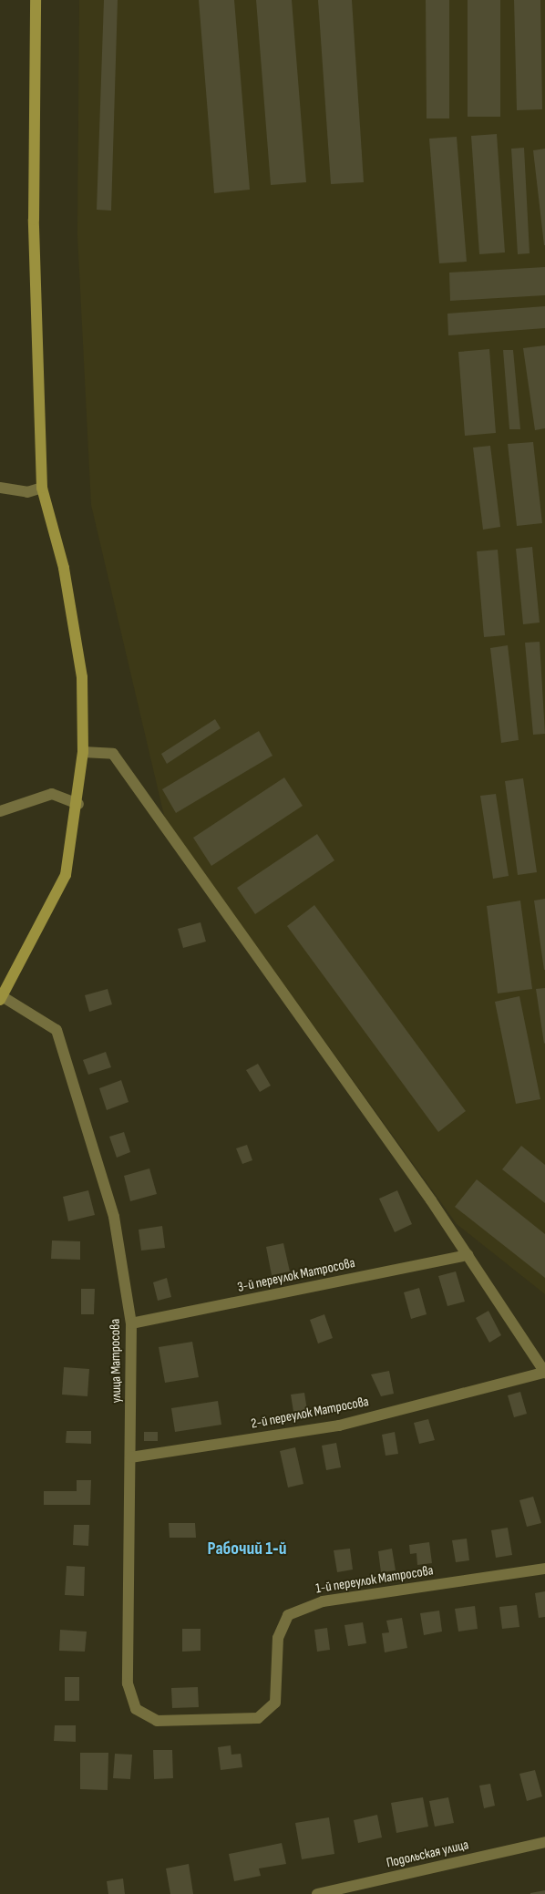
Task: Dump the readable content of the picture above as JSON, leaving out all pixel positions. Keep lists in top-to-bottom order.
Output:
{
  "streets": {
    "street": [
      "3-й переулок Матросова",
      "улица Матросова",
      "2-й переулок Матросова",
      "1-й переулок Матросова",
      "Подольская улица"
    ]
  },
  "crossings": [
    ["3-й переулок Матросова", "улица Матросова"],
    ["улица Матросова", "2-й переулок Матросова"],
    ["улица Матросова", "1-й переулок Матросова"]
  ],
  "districts": ["Рабочий 1‑й"]
}
